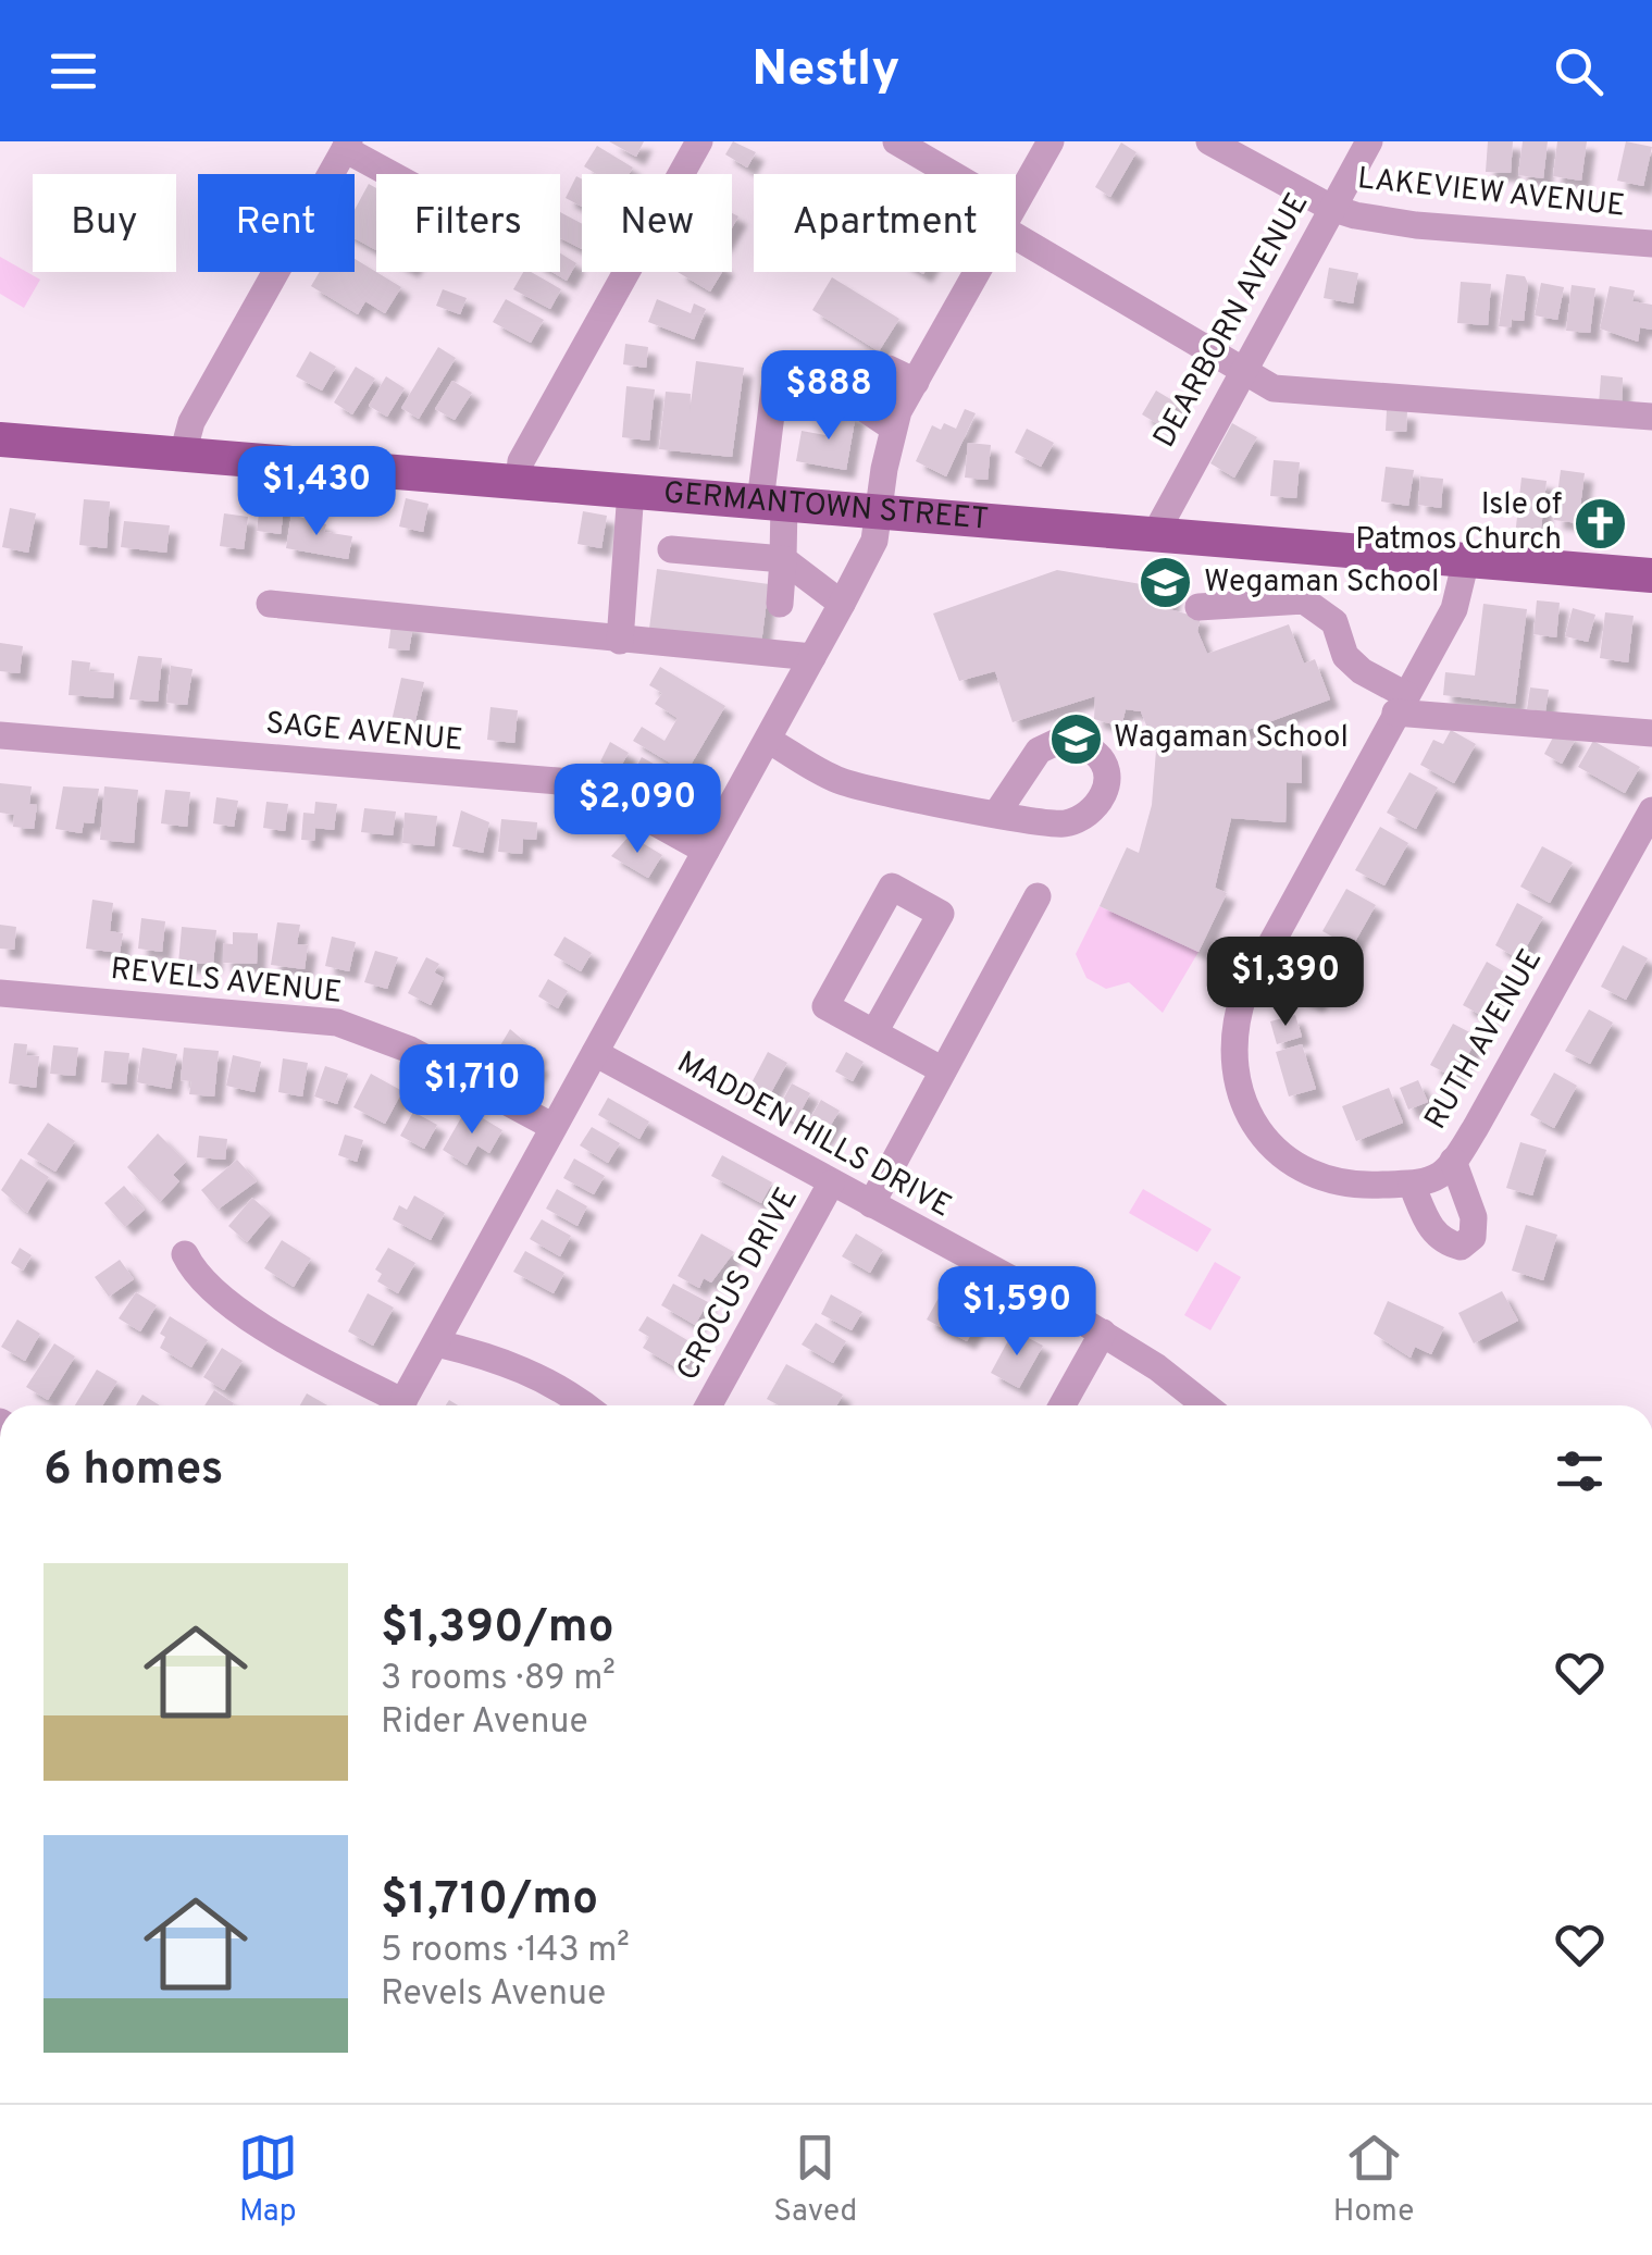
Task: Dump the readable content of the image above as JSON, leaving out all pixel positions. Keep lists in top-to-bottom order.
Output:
{
  "streets": {
    "main road": ["GERMANTOWN STREET"],
    "street": [
      "LAKEVIEW AVENUE",
      "DEARBORN AVENUE",
      "SAGE AVENUE",
      "REVELS AVENUE",
      "RUTH AVENUE",
      "MADDEN HILLS DRIVE",
      "CROCUS DRIVE"
    ]
  },
  "crossings": [
    ["LAKEVIEW AVENUE", "DEARBORN AVENUE"],
    ["DEARBORN AVENUE", "GERMANTOWN STREET"],
    ["MADDEN HILLS DRIVE", "CROCUS DRIVE"]
  ],
  "places": {
    "church": ["Isle of Patmos Church"],
    "school or university": ["Wegaman School", "Wagaman School"]
  },
  "page": {
    "header": "Nestly",
    "chip": [
      "Buy",
      "Rent",
      "Filters",
      "New",
      "Apartment"
    ],
    "price": [
      "$888",
      "$1,430",
      "$2,090",
      "$1,390",
      "$1,710",
      "$1,590"
    ],
    "heading": "6 homes",
    "list": [
      {
        "name": "$1,390/mo",
        "note": "3 rooms · 89 m² · Rider Avenue"
      },
      {
        "name": "$1,710/mo",
        "note": "5 rooms · 143 m² · Revels Avenue"
      }
    ],
    "tabs": ["Map", "Saved", "Home"]
  }
}
